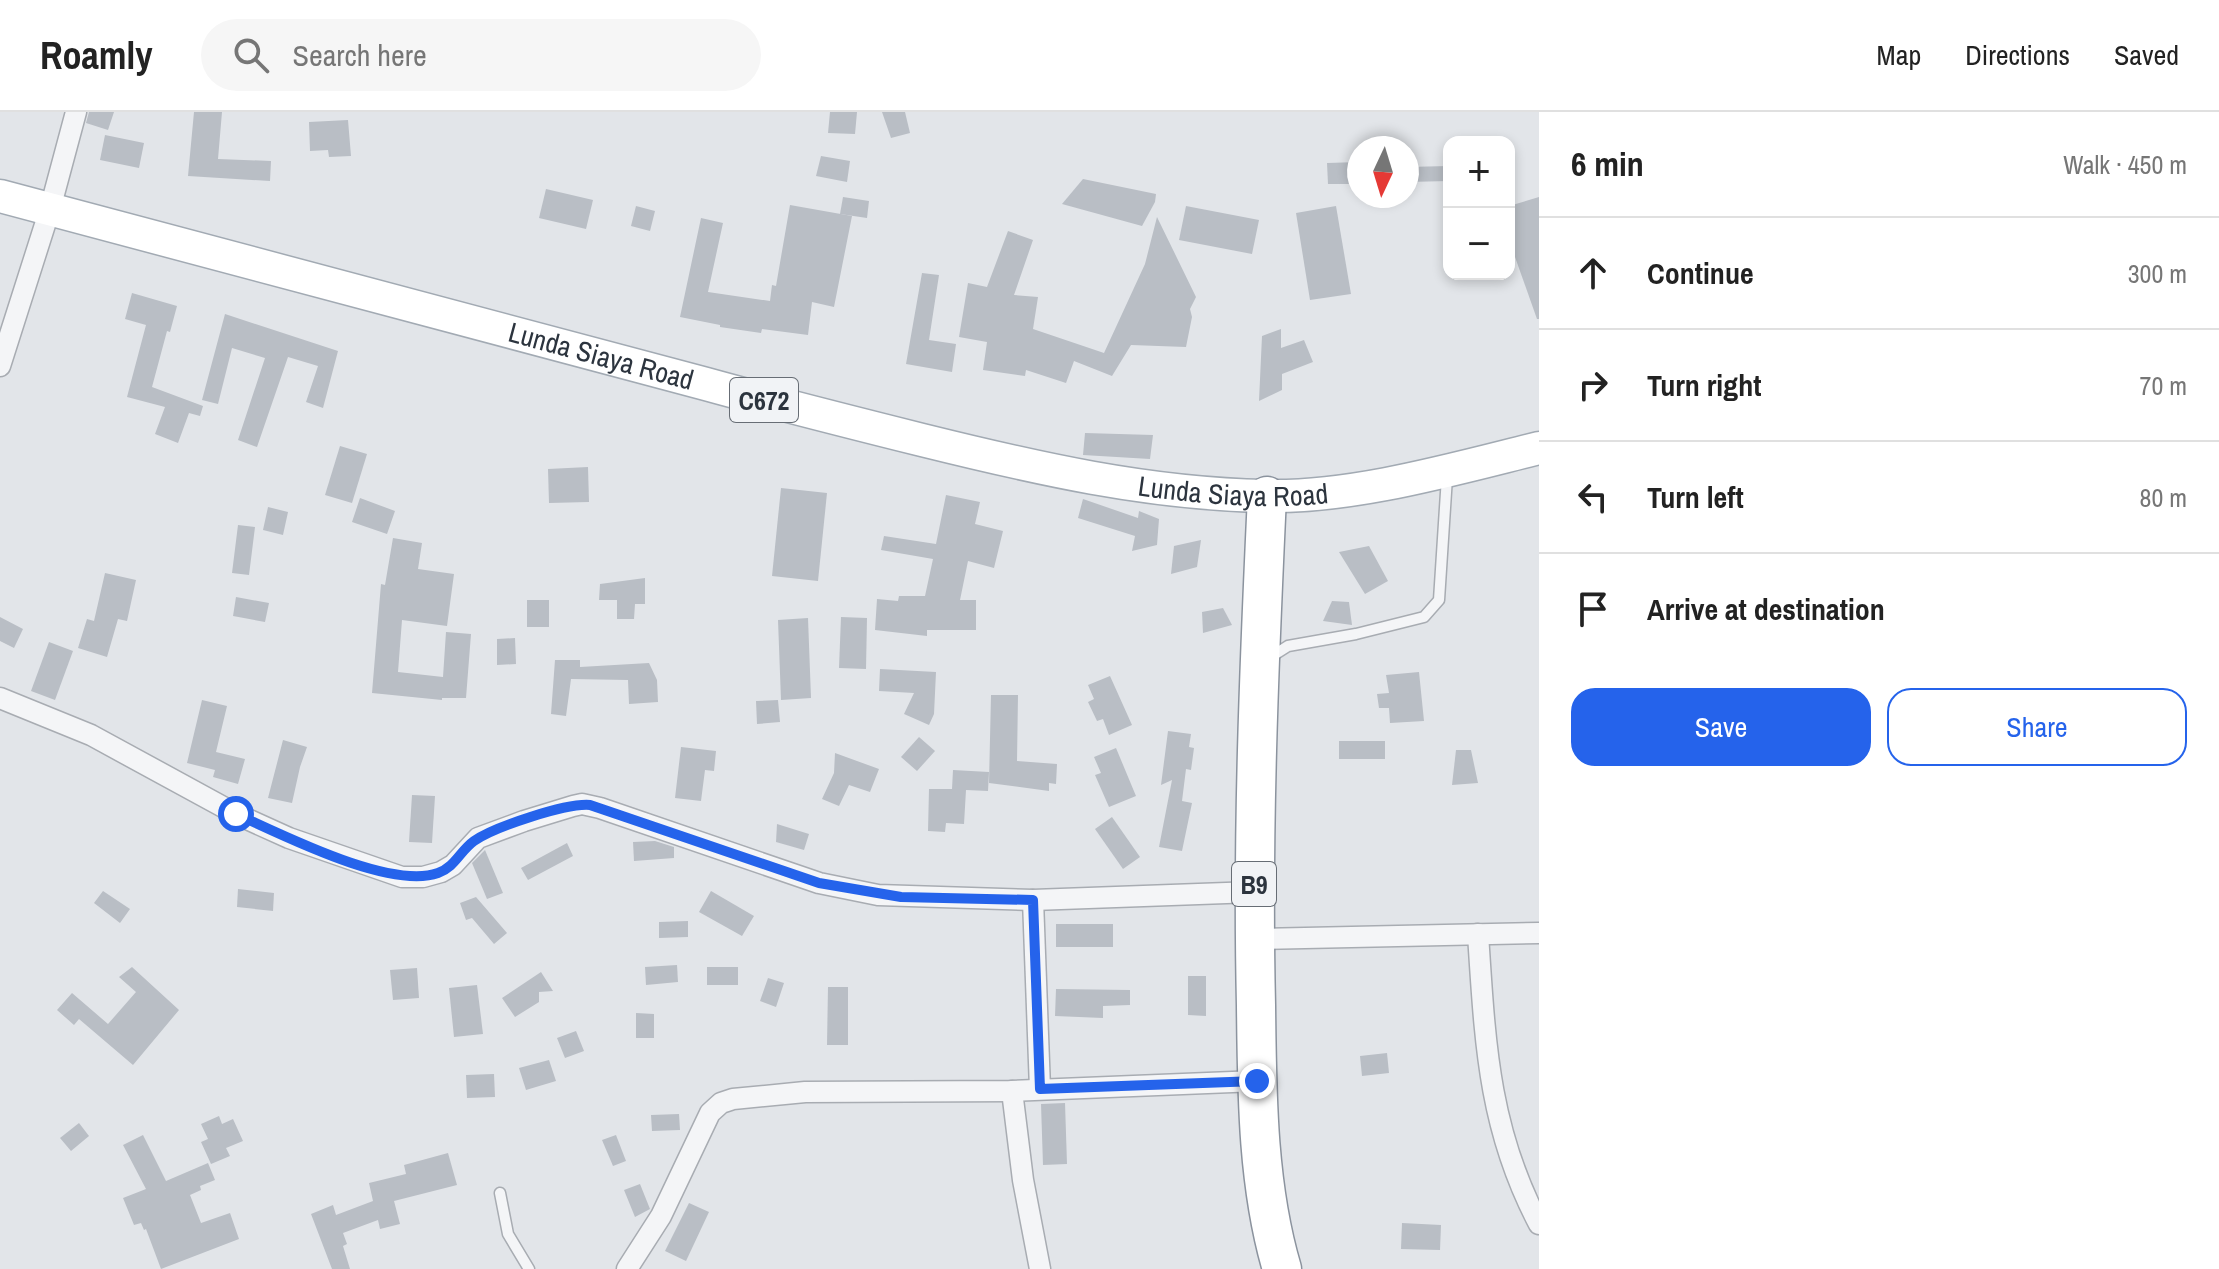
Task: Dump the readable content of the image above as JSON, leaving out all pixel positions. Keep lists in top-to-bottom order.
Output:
{
  "streets": {
    "highway": ["B9"],
    "main road": ["Lunda Siaya Road", "C672"]
  },
  "crossings": [
    ["Lunda Siaya Road", "B9"]
  ],
  "north": "bottom",
  "page": {
    "header": "Roamly",
    "search": "Search here",
    "nav": ["Map", "Directions", "Saved"],
    "heading": ["6 min", "Walk · 450 m"],
    "map_buttons": ["+", "−"],
    "list": [
      ["Continue", "300 m"],
      ["Turn right", "70 m"],
      ["Turn left", "80 m"],
      "Arrive at destination"
    ],
    "buttons": ["Save", "Share"]
  }
}
